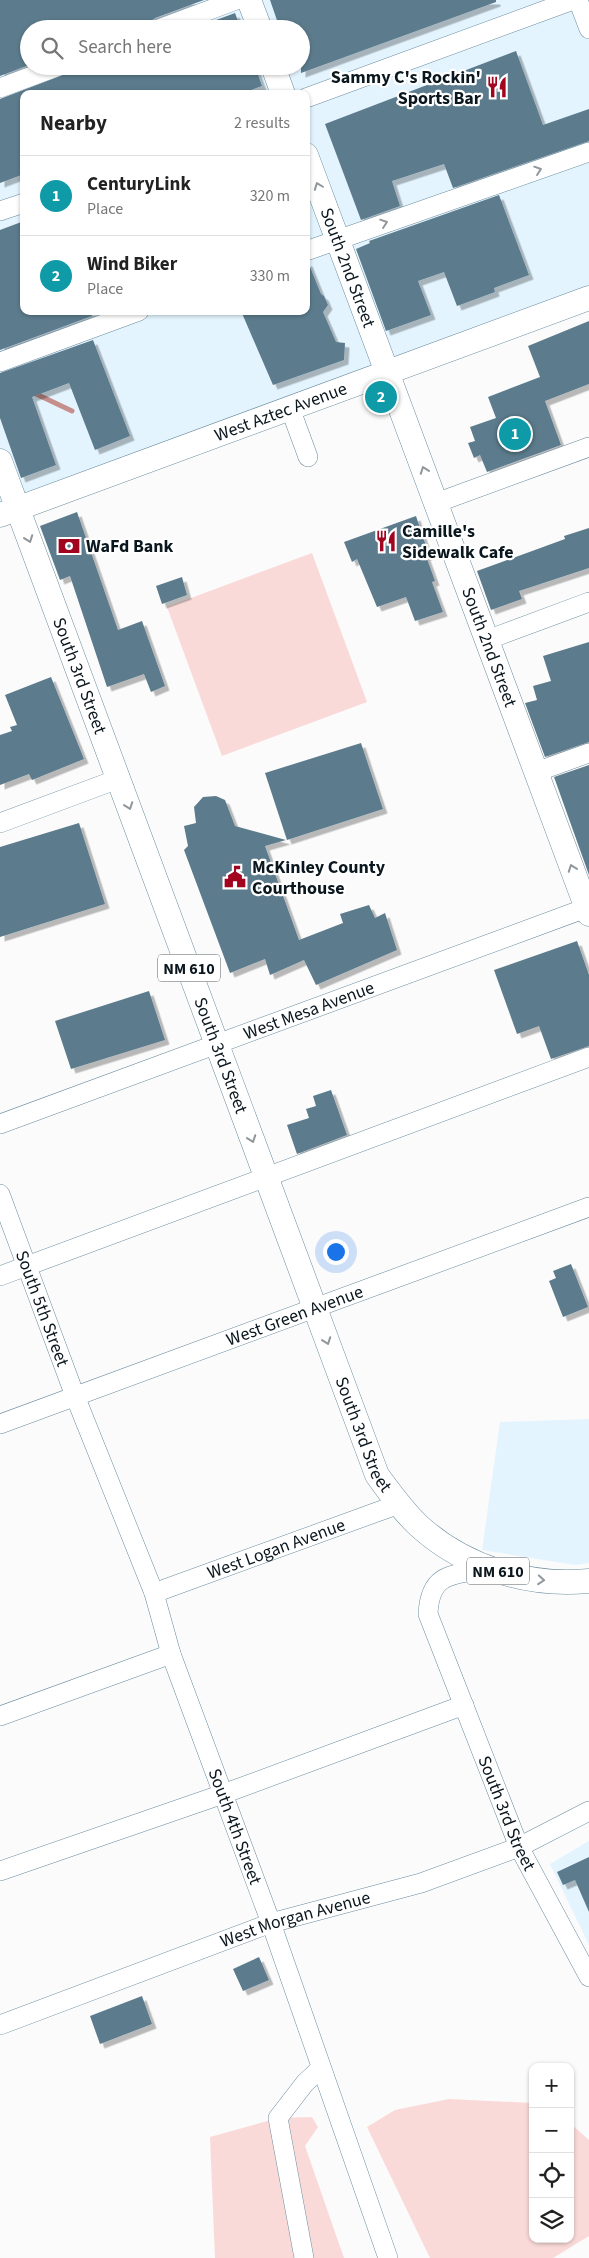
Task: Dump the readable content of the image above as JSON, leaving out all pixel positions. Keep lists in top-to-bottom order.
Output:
{
  "streets": {
    "main road": [
      "South 2nd Street",
      "West Aztec Avenue",
      "South 3rd Street",
      "NM 610"
    ],
    "street": [
      "West Mesa Avenue",
      "South 5th Street",
      "West Green Avenue",
      "West Logan Avenue",
      "South 4th Street",
      "West Morgan Avenue"
    ]
  },
  "crossings": [
    ["South 2nd Street", "West Aztec Avenue"],
    ["South 2nd Street", "West Mesa Avenue"],
    ["West Aztec Avenue", "South 3rd Street"],
    ["South 3rd Street", "NM 610"],
    ["South 3rd Street", "West Mesa Avenue"],
    ["South 3rd Street", "West Green Avenue"],
    ["South 3rd Street", "West Logan Avenue"],
    ["South 3rd Street", "West Morgan Avenue"],
    ["South 5th Street", "West Green Avenue"],
    ["South 5th Street", "South 4th Street"],
    ["West Green Avenue", "South 4th Street"],
    ["West Logan Avenue", "South 4th Street"],
    ["South 4th Street", "West Morgan Avenue"]
  ],
  "one_way": ["South 2nd Street", "South 3rd Street"],
  "places": {
    "restaurant": ["Sammy C's Rockin' Sports Bar", "Camille's Sidewalk Cafe"],
    "bank": ["WaFd Bank"],
    "public building": ["McKinley County Courthouse"]
  },
  "page": {
    "search": "Search here",
    "heading": ["Nearby", "2 results"],
    "list": [
      {
        "mark": "1",
        "name": "CenturyLink",
        "note": "Place",
        "value": "320 m"
      },
      {
        "mark": "2",
        "name": "Wind Biker",
        "note": "Place",
        "value": "330 m"
      }
    ],
    "pins": ["2", "1"],
    "map_buttons": ["+", "−"]
  }
}
